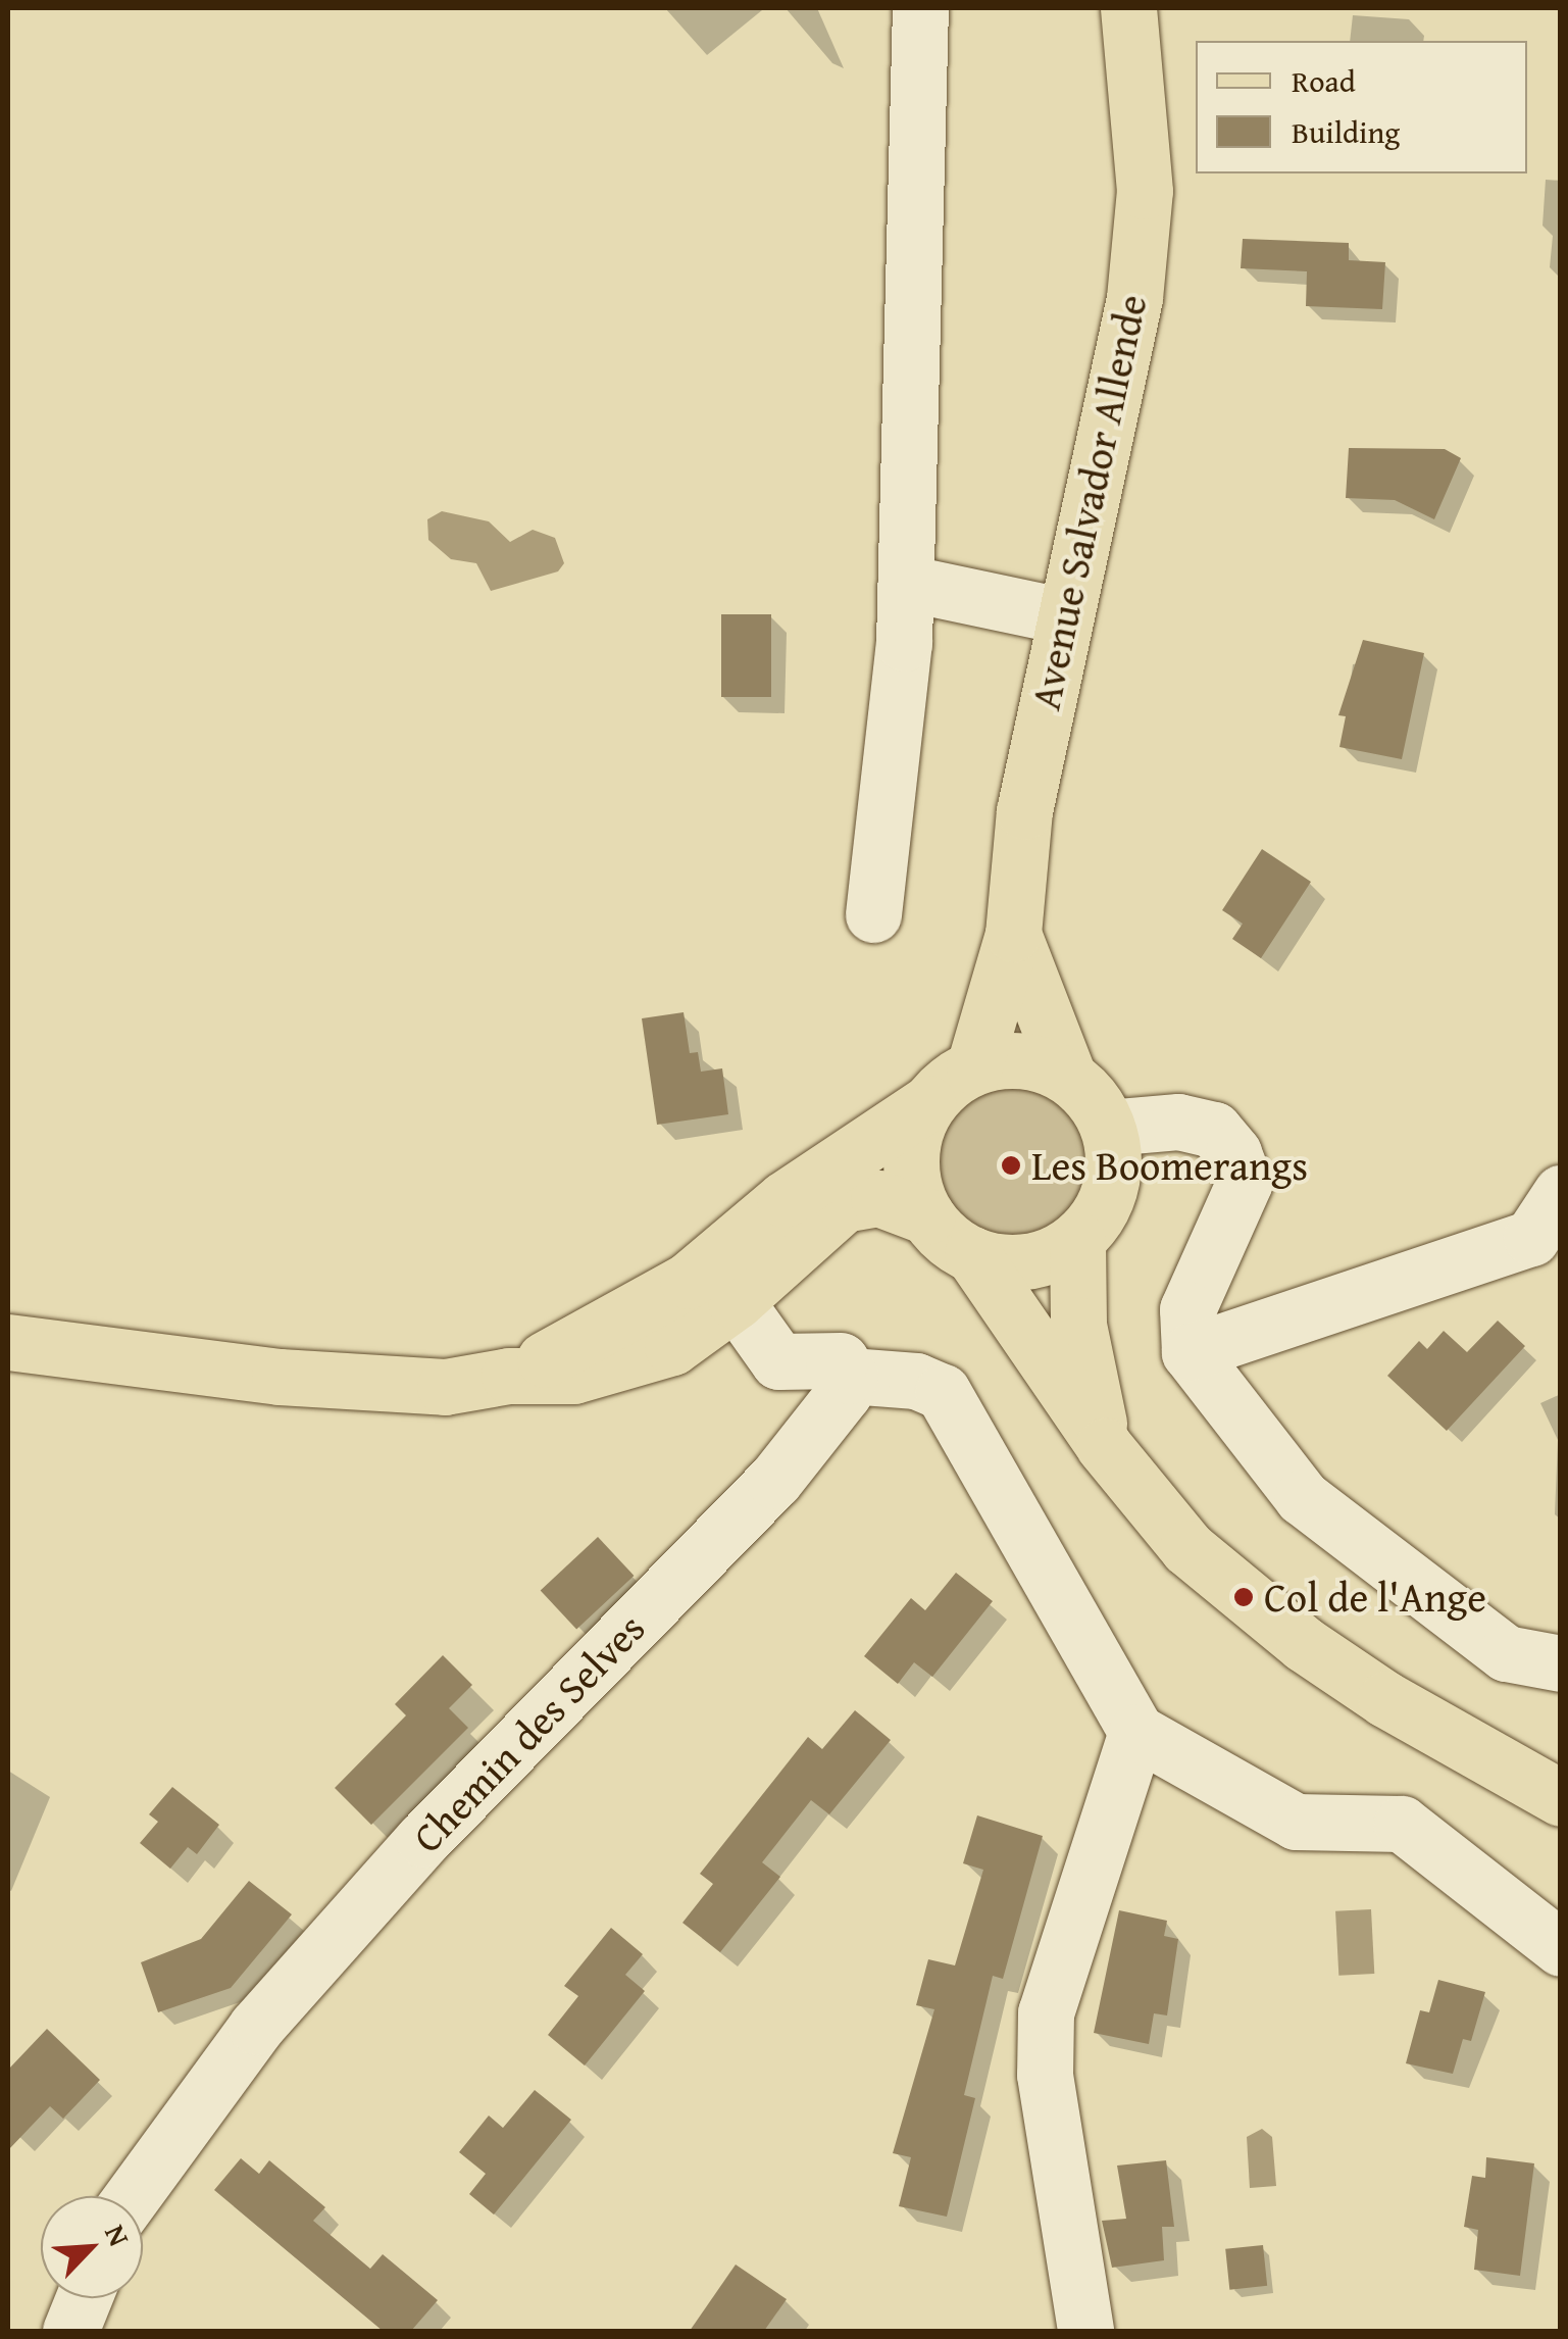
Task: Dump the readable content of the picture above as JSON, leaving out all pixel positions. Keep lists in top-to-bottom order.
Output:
{
  "streets": {
    "main road": ["Avenue Salvador Allende"],
    "street": ["Chemin des Selves"]
  },
  "places": ["Les Boomerangs", "Col de l'Ange"],
  "legend": ["Road", "Building"],
  "north": "top right"
}
